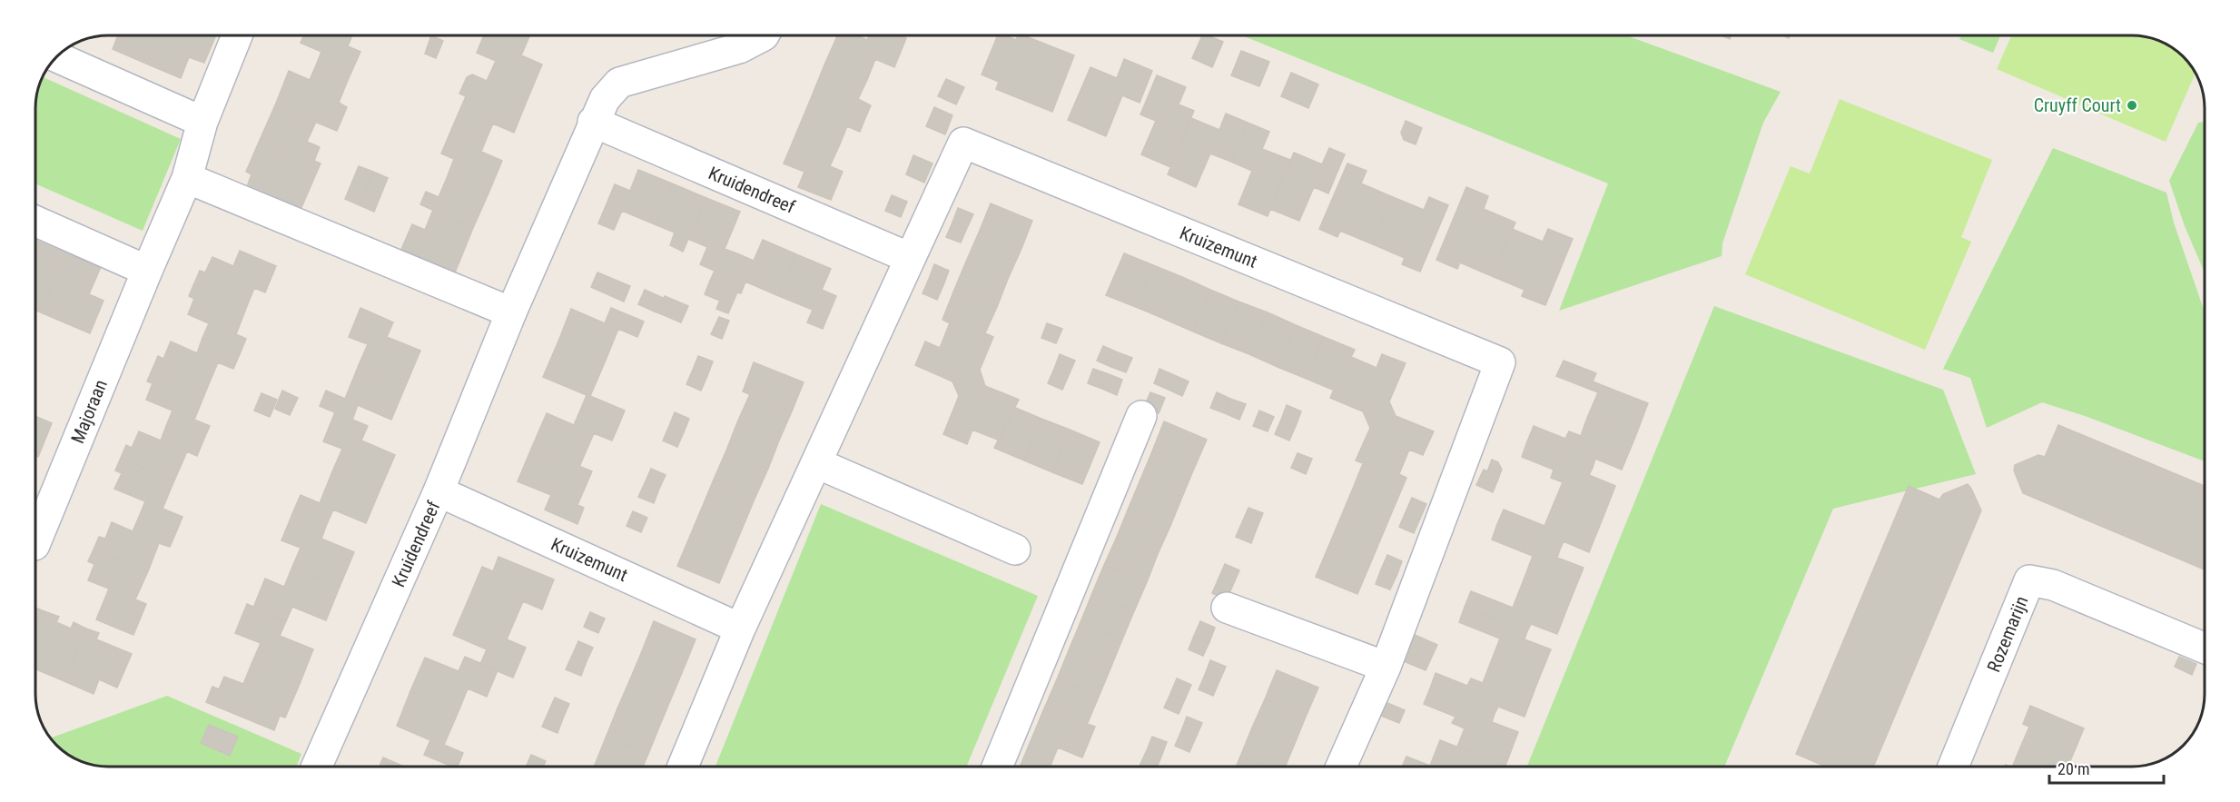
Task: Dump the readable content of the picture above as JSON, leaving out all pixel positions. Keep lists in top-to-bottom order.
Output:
{
  "streets": {
    "street": [
      "Kruidendreef",
      "Kruizemunt",
      "Majoraan",
      "Rozemarijn"
    ]
  },
  "crossings": [
    ["Kruidendreef", "Kruizemunt"]
  ],
  "places": ["Cruyff Court"],
  "scale_bar": "20 m"
}
